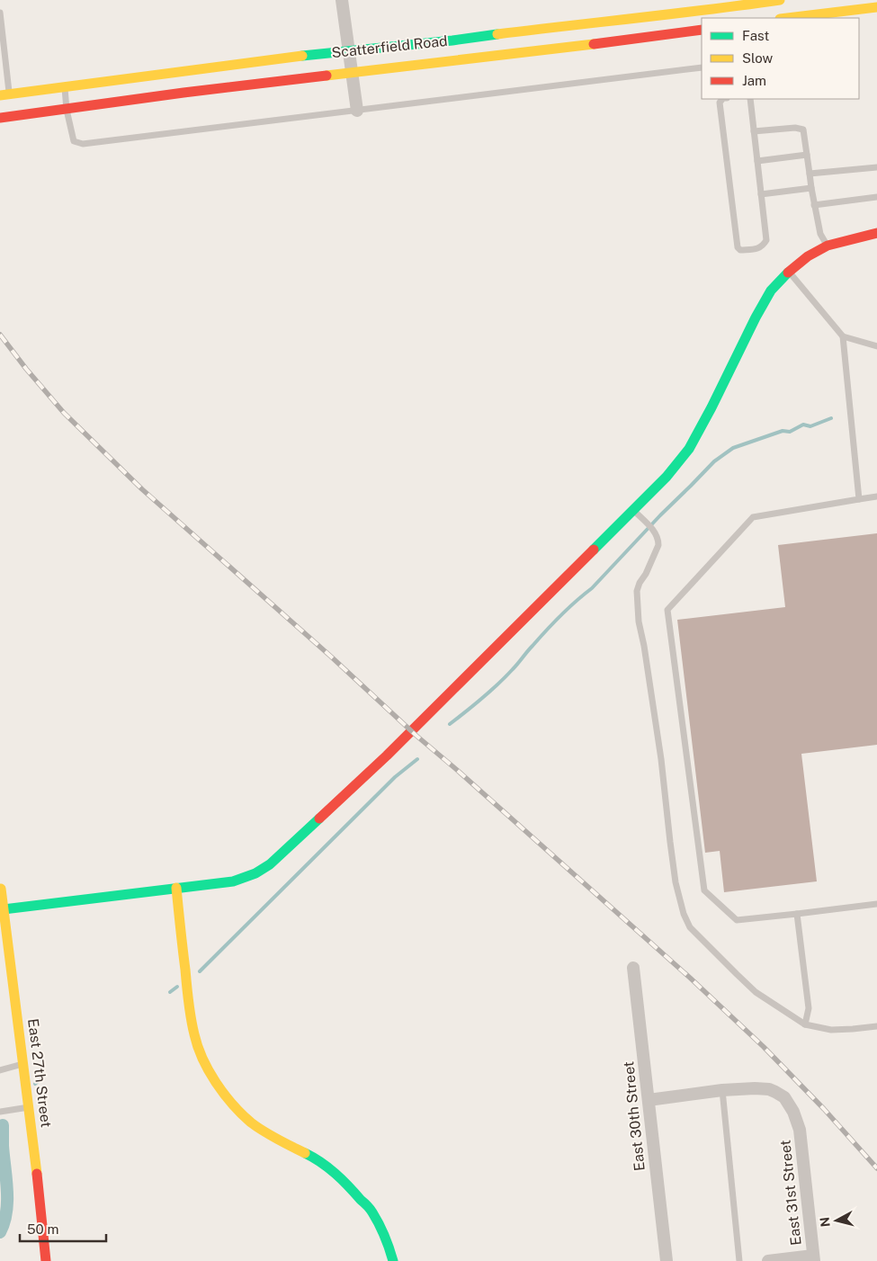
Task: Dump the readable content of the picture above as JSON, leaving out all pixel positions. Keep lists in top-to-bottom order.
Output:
{
  "streets": {
    "street": [
      "Scatterfield Road",
      "East 27th Street",
      "East 30th Street",
      "East 31st Street"
    ]
  },
  "legend": ["Fast", "Slow", "Jam"],
  "scale_bar": "50 m",
  "north": "left"
}
